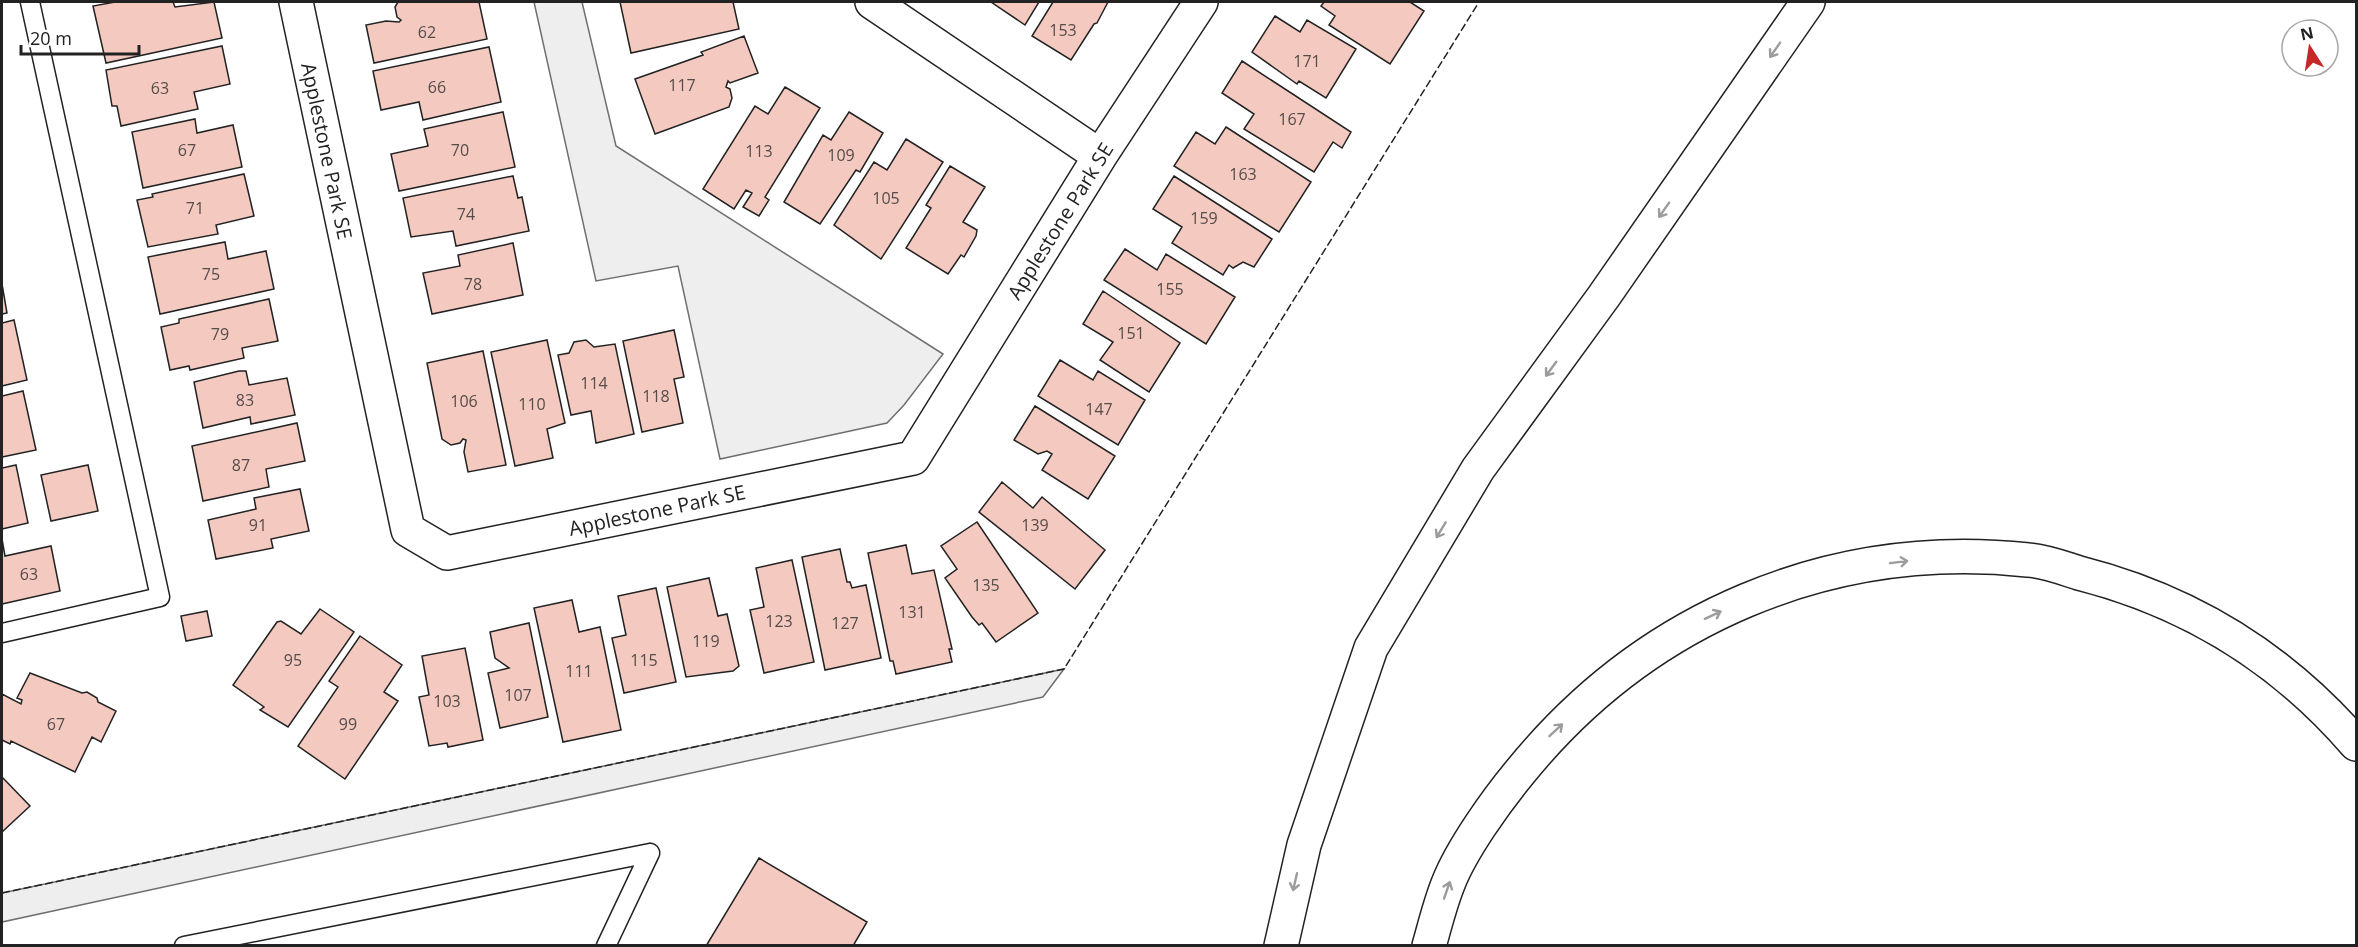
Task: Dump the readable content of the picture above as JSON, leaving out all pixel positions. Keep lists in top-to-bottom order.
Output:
{
  "streets": {
    "main road": ["Applestone Park SE"]
  },
  "house_numbers": [
    "153",
    "62",
    "171",
    "117",
    "66",
    "63",
    "167",
    "67",
    "70",
    "113",
    "109",
    "163",
    "105",
    "71",
    "74",
    "159",
    "75",
    "78",
    "155",
    "151",
    "79",
    "114",
    "118",
    "83",
    "106",
    "110",
    "147",
    "87",
    "91",
    "139",
    "63",
    "135",
    "131",
    "123",
    "127",
    "119",
    "95",
    "115",
    "111",
    "107",
    "103",
    "67",
    "99"
  ],
  "scale_bar": "20 m",
  "north": "top"
}
